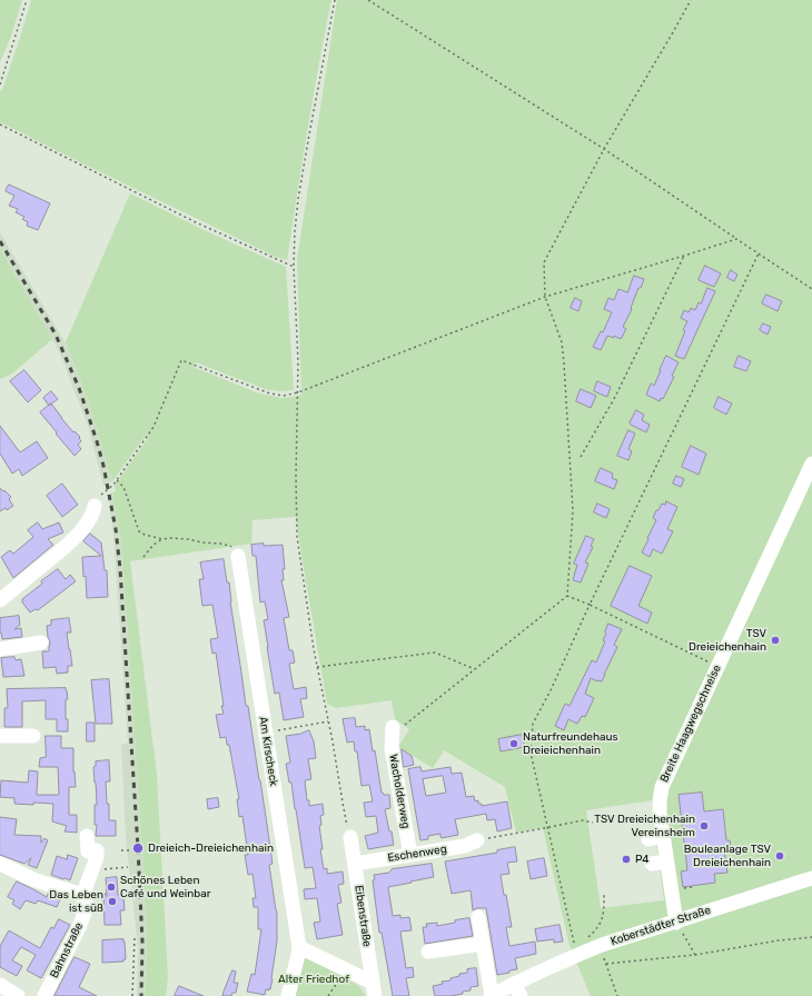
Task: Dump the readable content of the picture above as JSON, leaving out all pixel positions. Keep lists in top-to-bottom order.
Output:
{
  "streets": {
    "street": [
      "Breite Haagwegschneise",
      "Am Kirscheck",
      "Wacholderweg",
      "Eschenweg",
      "Eibenstraße",
      "Koberstädter Straße",
      "Bahnstraße"
    ]
  },
  "crossings": [
    ["Breite Haagwegschneise", "Koberstädter Straße"],
    ["Wacholderweg", "Eschenweg"],
    ["Eschenweg", "Eibenstraße"]
  ],
  "parks": ["Alter Friedhof"],
  "places": [
    "TSV Dreieichenhain",
    "Naturfreundehaus Dreieichenhain",
    "TSV Dreieichenhain Vereinsheim",
    "Dreieich-Dreieichenhain",
    "Bouleanlage TSV Dreieichenhain",
    "P4",
    "Schönes Leben Café und Weinbar",
    "Das Leben ist süß"
  ]
}
